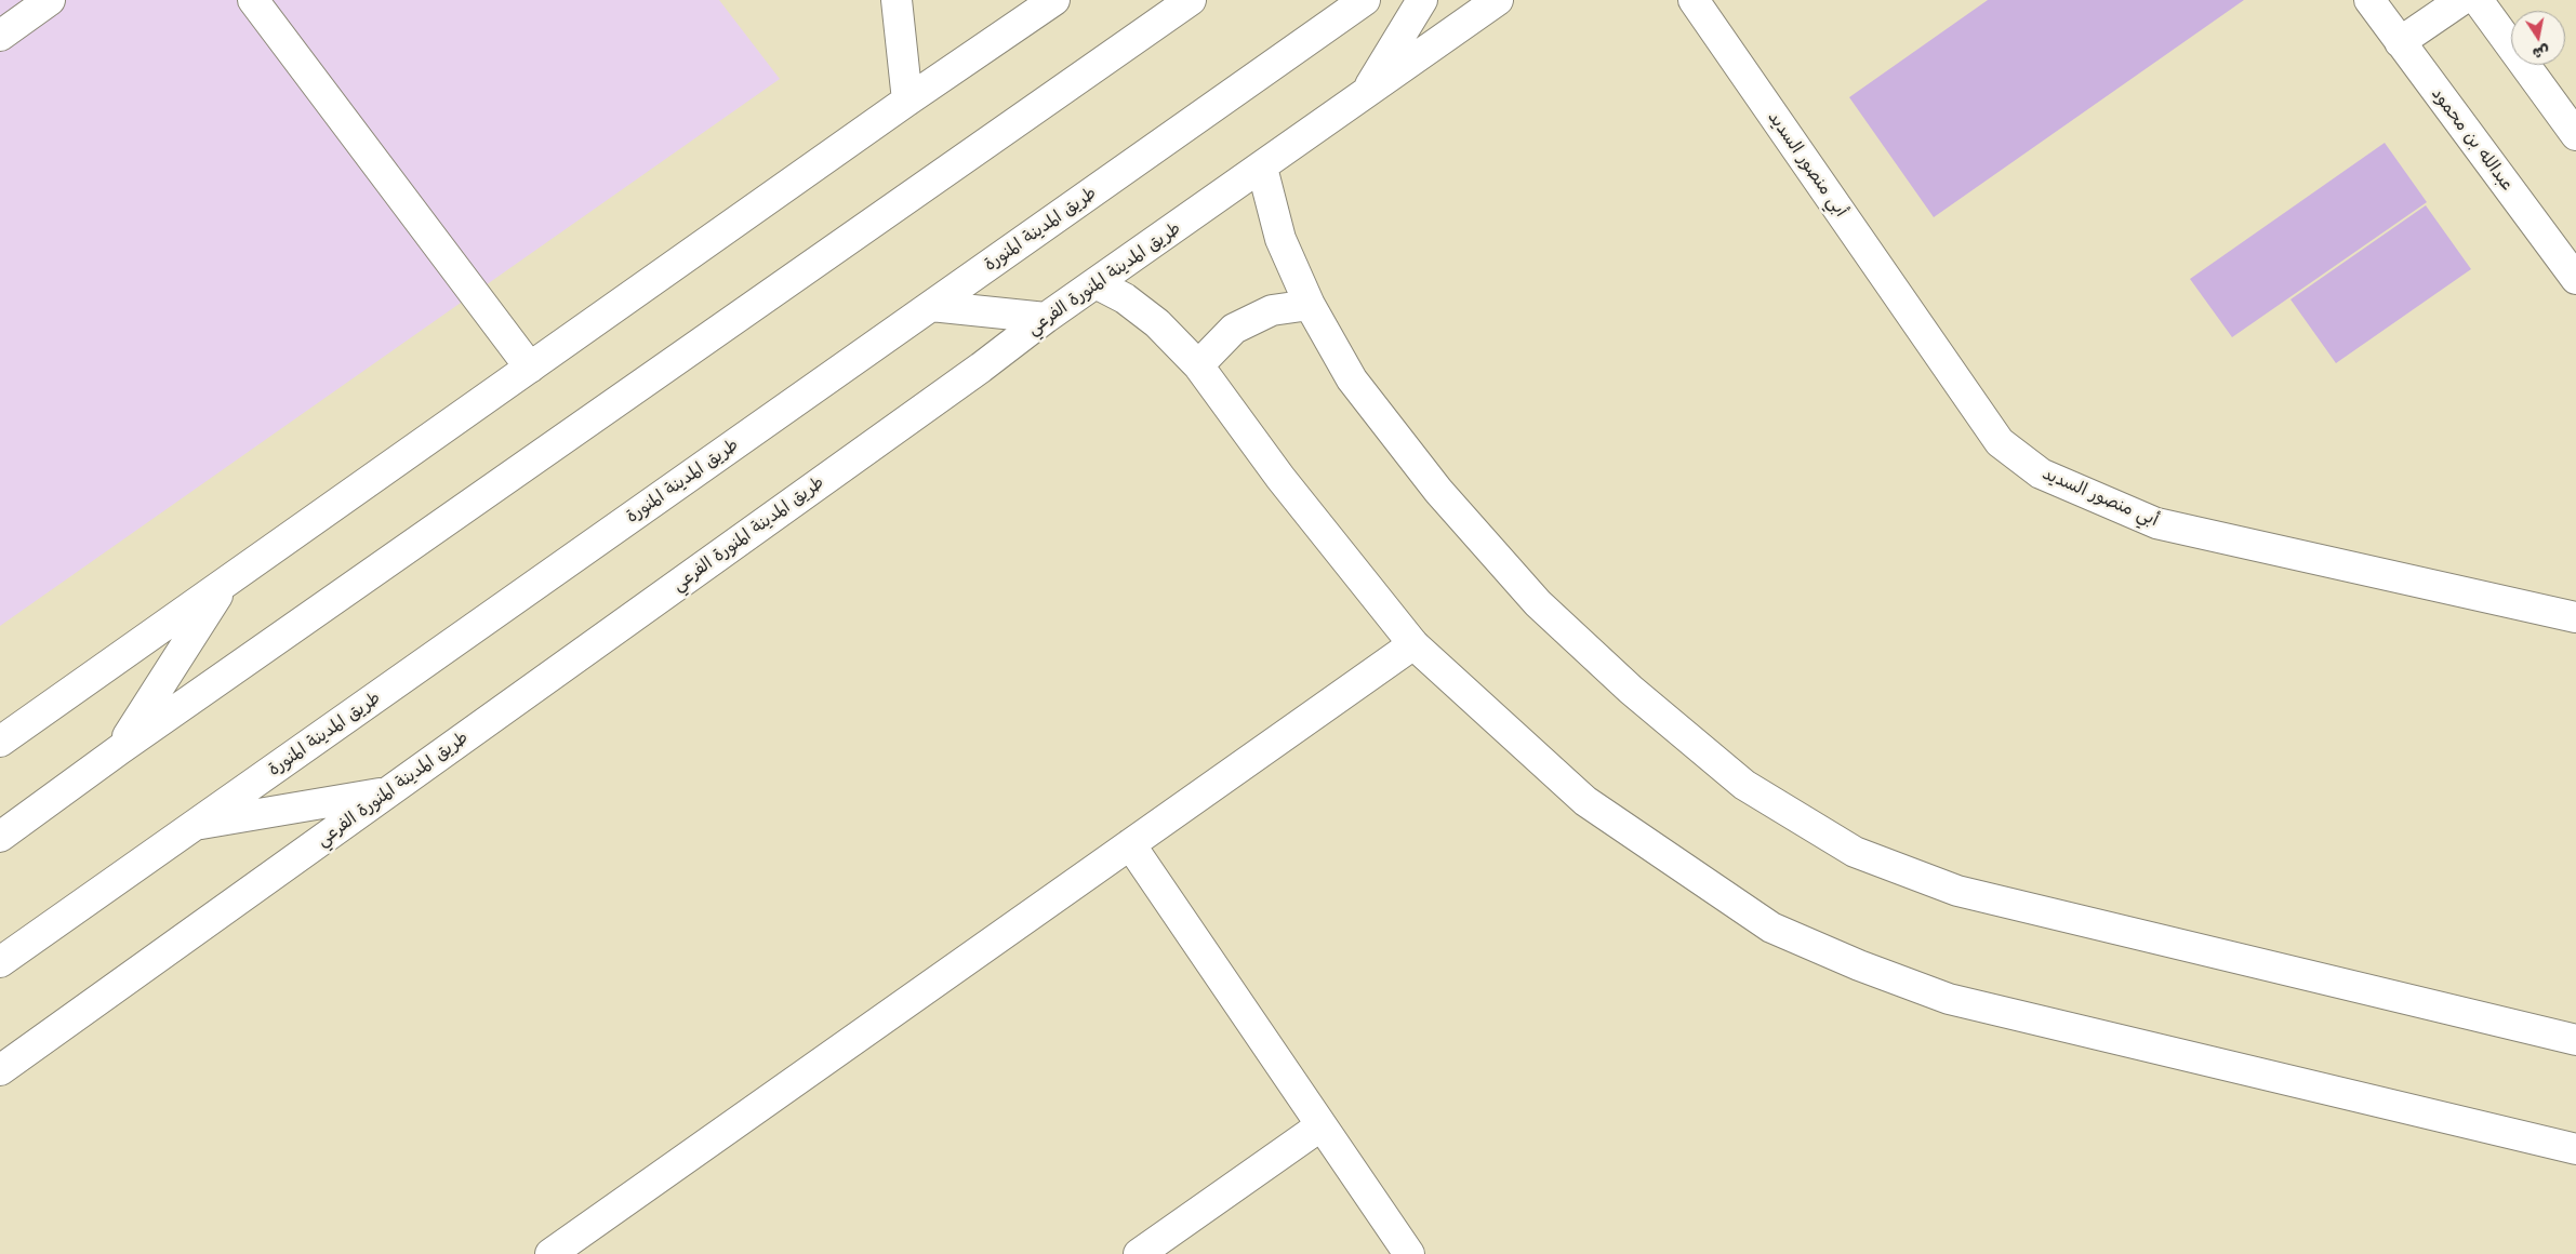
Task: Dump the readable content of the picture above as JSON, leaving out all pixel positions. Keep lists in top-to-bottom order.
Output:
{
  "streets": {
    "street": [
      "عبدالله بن محمود",
      "أبي منصور السديد",
      "طريق المدينة المنورة",
      "طريق المدينة المنورة الفرعي"
    ]
  },
  "north": "bottom"
}
